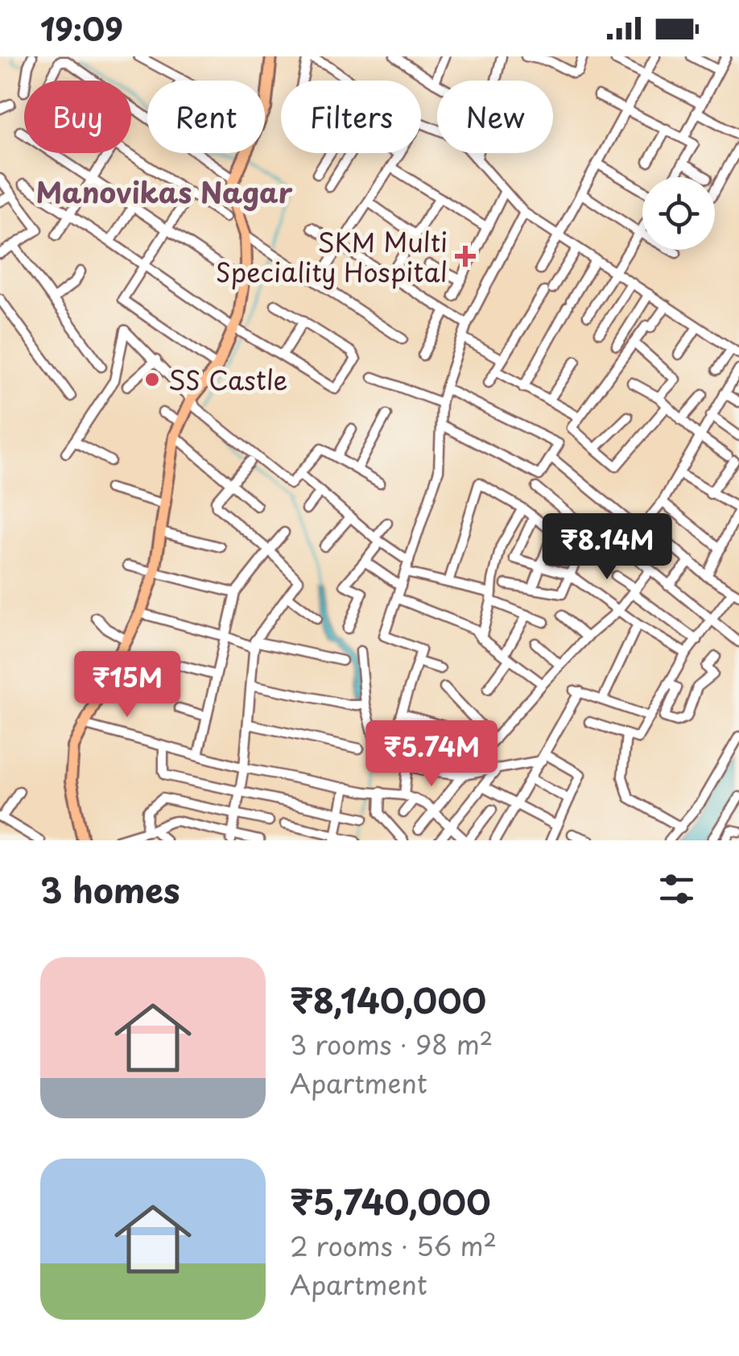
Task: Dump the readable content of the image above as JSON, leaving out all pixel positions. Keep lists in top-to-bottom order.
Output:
{
  "districts": ["Manovikas Nagar"],
  "places": {
    "health": ["SKM Multi Speciality Hospital"],
    "other": ["SS Castle"]
  },
  "page": {
    "status": "19:09",
    "chip": [
      "Buy",
      "Rent",
      "Filters",
      "New"
    ],
    "price": ["₹8.14M", "₹15M", "₹5.74M"],
    "heading": "3 homes",
    "list": [
      {
        "name": "₹8,140,000",
        "note": "3 rooms · 98 m² · Apartment"
      },
      {
        "name": "₹5,740,000",
        "note": "2 rooms · 56 m² · Apartment"
      }
    ]
  }
}
